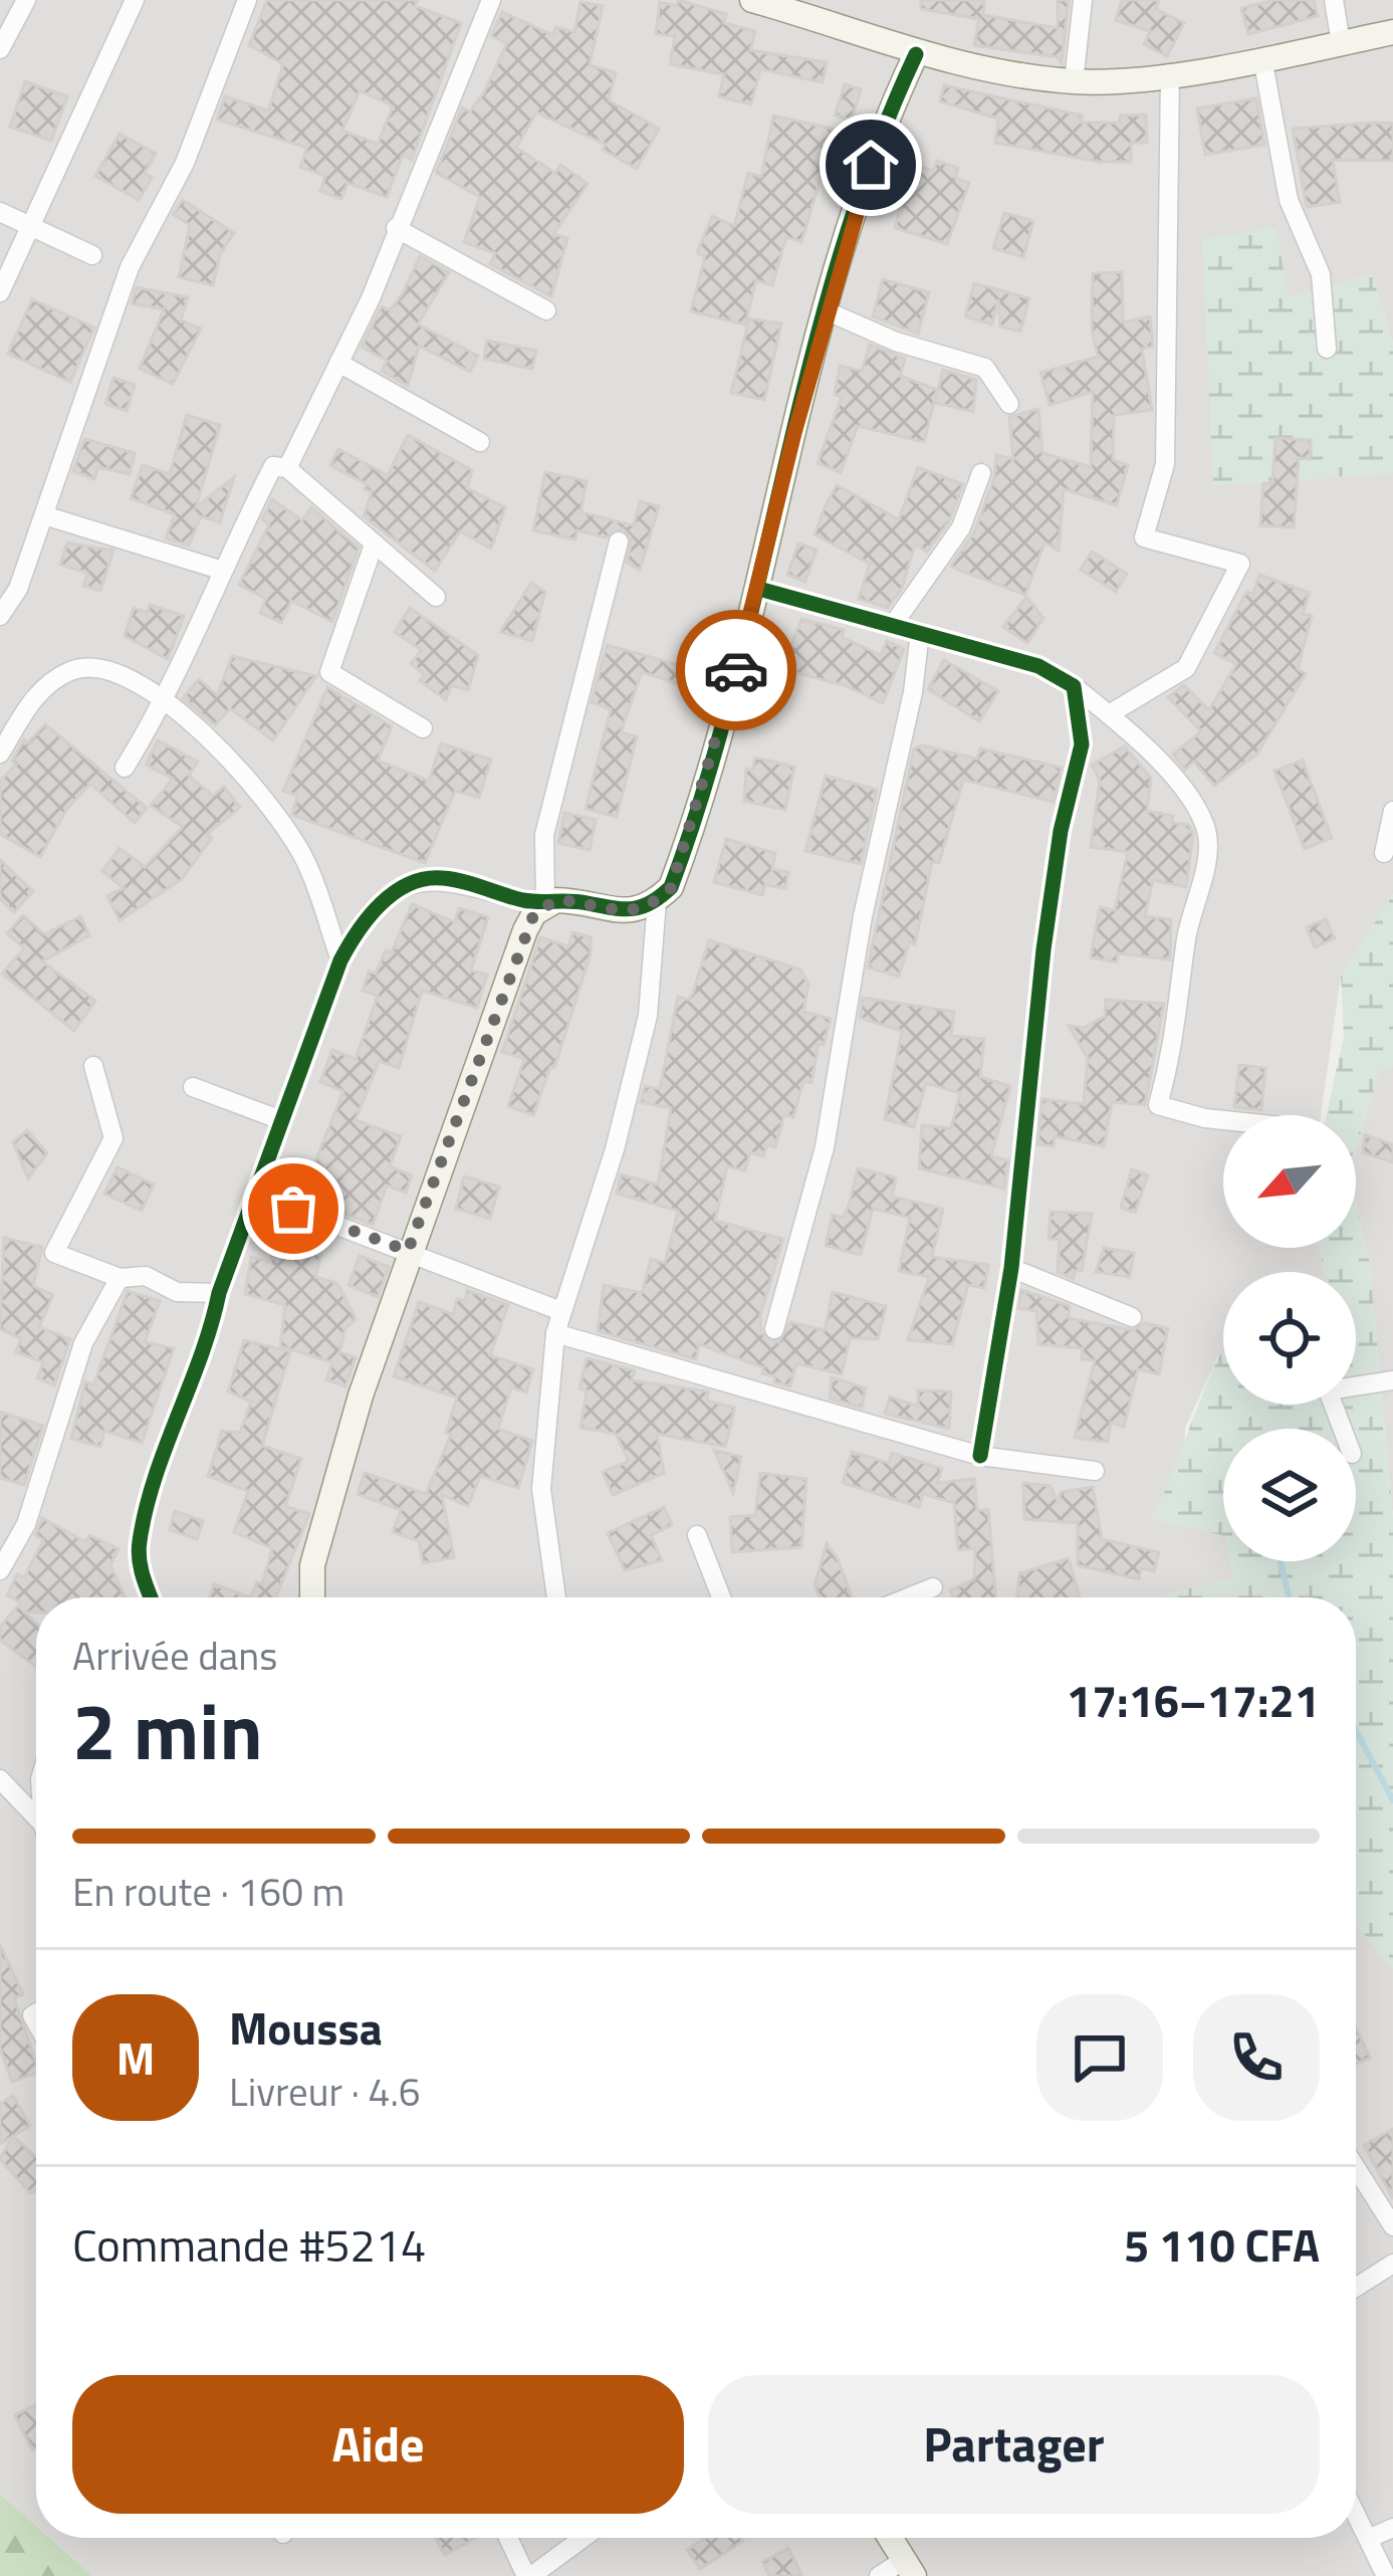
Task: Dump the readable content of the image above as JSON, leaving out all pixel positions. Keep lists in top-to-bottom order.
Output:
{
  "north": "bottom left",
  "page": {
    "heading": ["2 min", "Arrivée dans", "17:16–17:21"],
    "panel": [
      "Moussa",
      "Livreur · 4.6",
      "Commande #5214",
      "5 110 CFA"
    ],
    "bar": "En route · 160 m",
    "round": "M",
    "buttons": ["Aide", "Partager"]
  }
}
